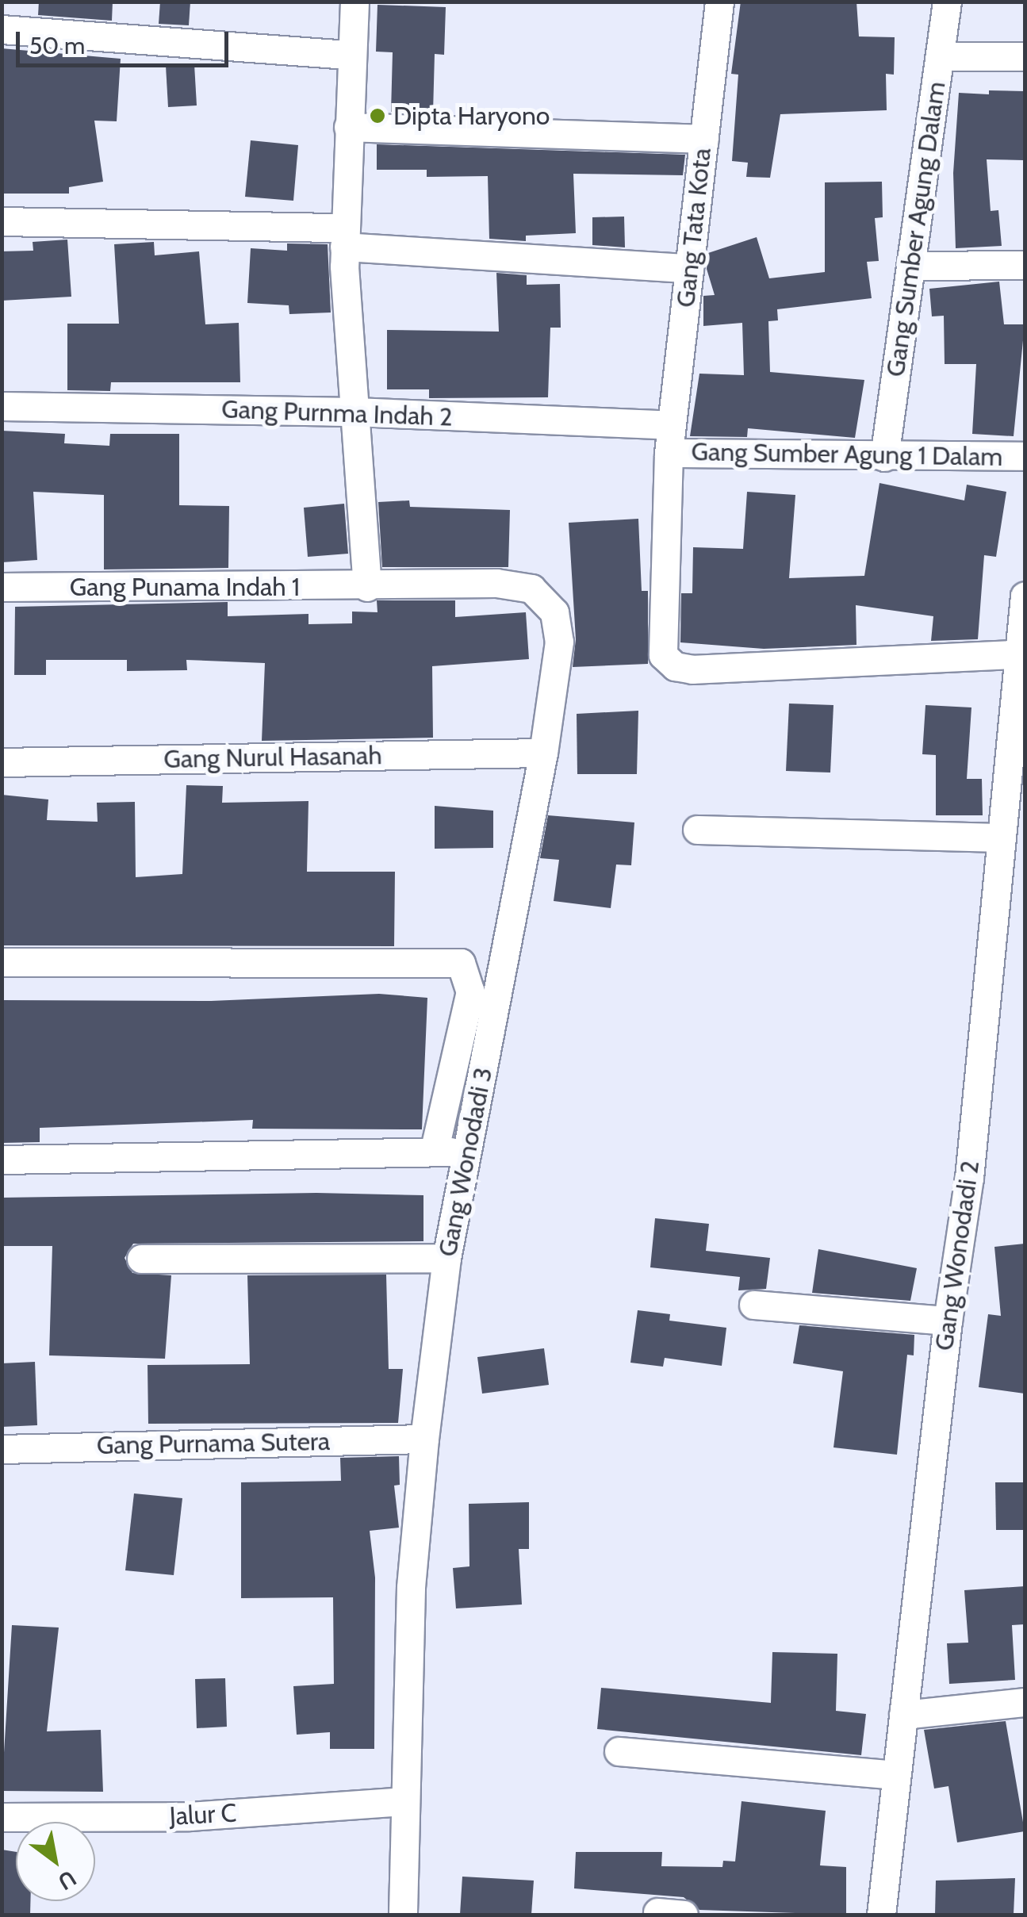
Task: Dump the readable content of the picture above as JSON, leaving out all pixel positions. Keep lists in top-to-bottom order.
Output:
{
  "streets": {
    "street": [
      "Gang Tata Kota",
      "Gang Sumber Agung Dalam",
      "Gang Purnma Indah 2",
      "Gang Sumber Agung 1 Dalam",
      "Gang Punama Indah 1",
      "Gang Nurul Hasanah",
      "Gang Wonodadi 3",
      "Gang Wonodadi 2",
      "Gang Purnama Sutera",
      "Jalur C"
    ]
  },
  "crossings": [
    ["Gang Tata Kota", "Gang Purnma Indah 2"],
    ["Gang Tata Kota", "Gang Sumber Agung 1 Dalam"],
    ["Gang Tata Kota", "Gang Wonodadi 2"],
    ["Gang Sumber Agung Dalam", "Gang Sumber Agung 1 Dalam"],
    ["Gang Purnma Indah 2", "Gang Sumber Agung 1 Dalam"],
    ["Gang Punama Indah 1", "Gang Wonodadi 3"],
    ["Gang Nurul Hasanah", "Gang Wonodadi 3"],
    ["Gang Wonodadi 3", "Gang Purnama Sutera"],
    ["Gang Wonodadi 3", "Jalur C"]
  ],
  "places": ["Dipta Haryono"],
  "scale_bar": "50 m",
  "north": "bottom right"
}
